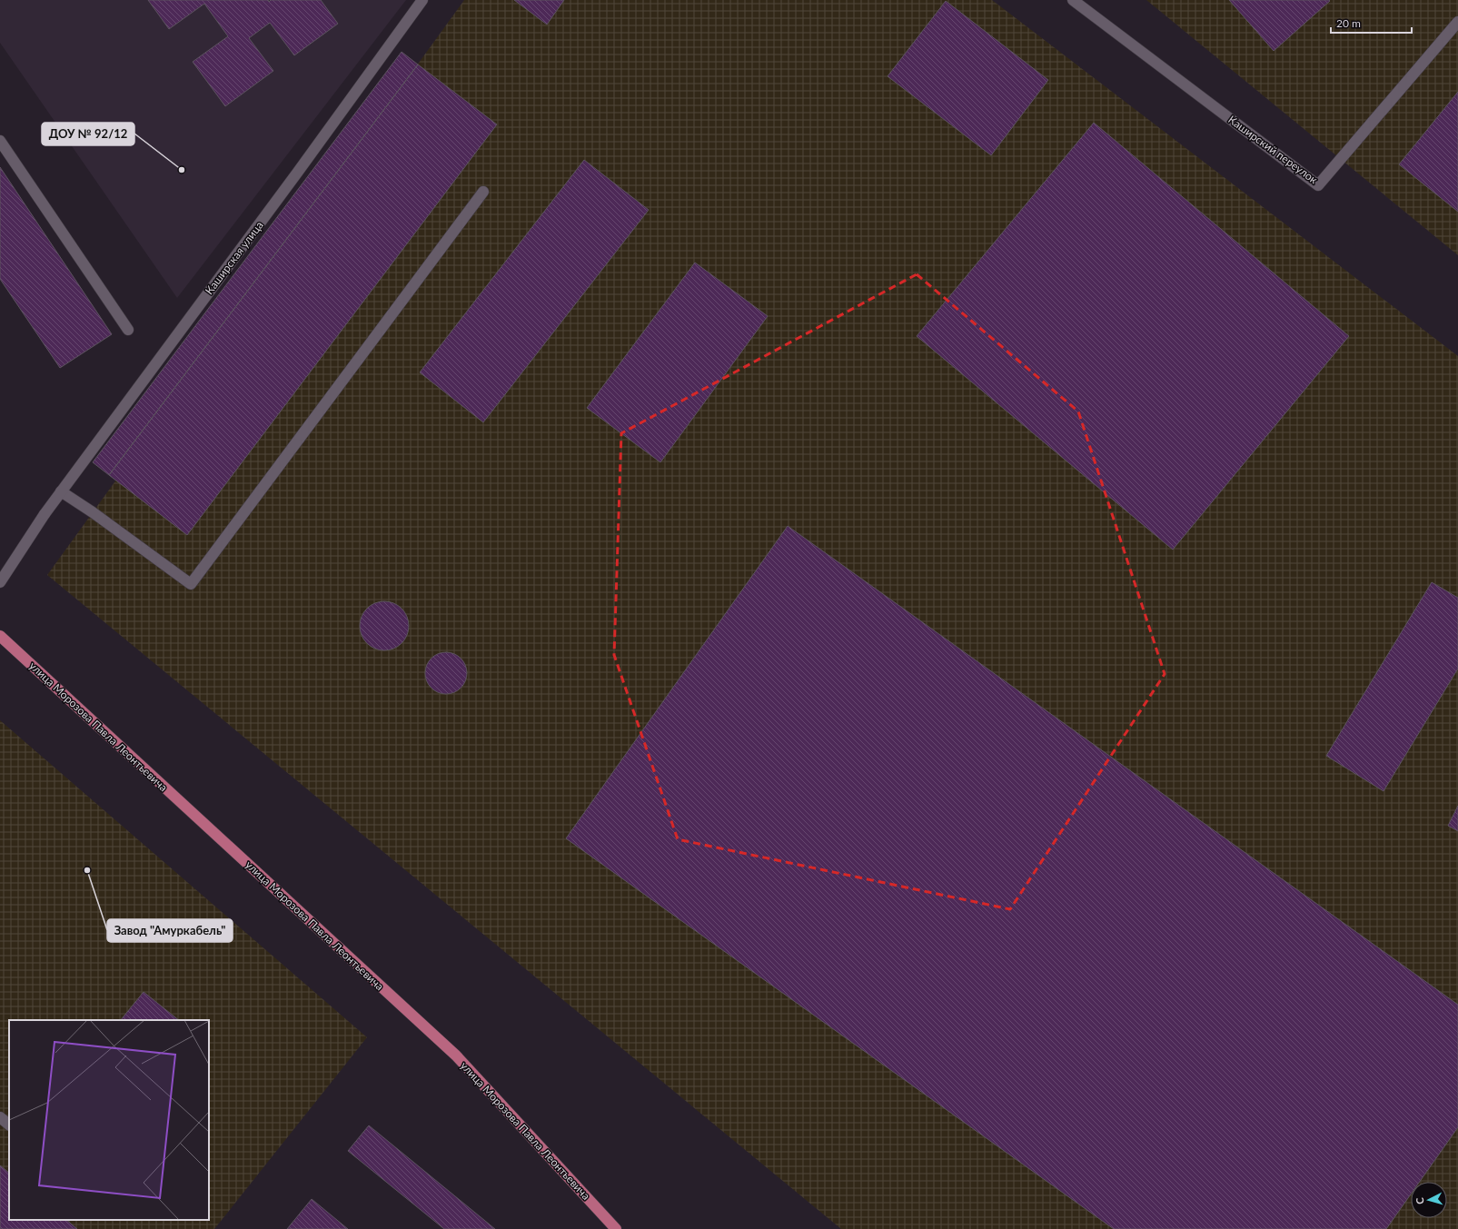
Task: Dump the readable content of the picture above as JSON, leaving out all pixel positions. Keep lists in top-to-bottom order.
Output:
{
  "streets": {
    "main road": ["улица Морозова Павла Леонтьевича"],
    "street": ["Каширский переулок", "Каширская улица"]
  },
  "places": ["ДОУ № 92/12", "Завод \"Амуркабель\""],
  "scale_bar": "20 m",
  "north": "left"
}
